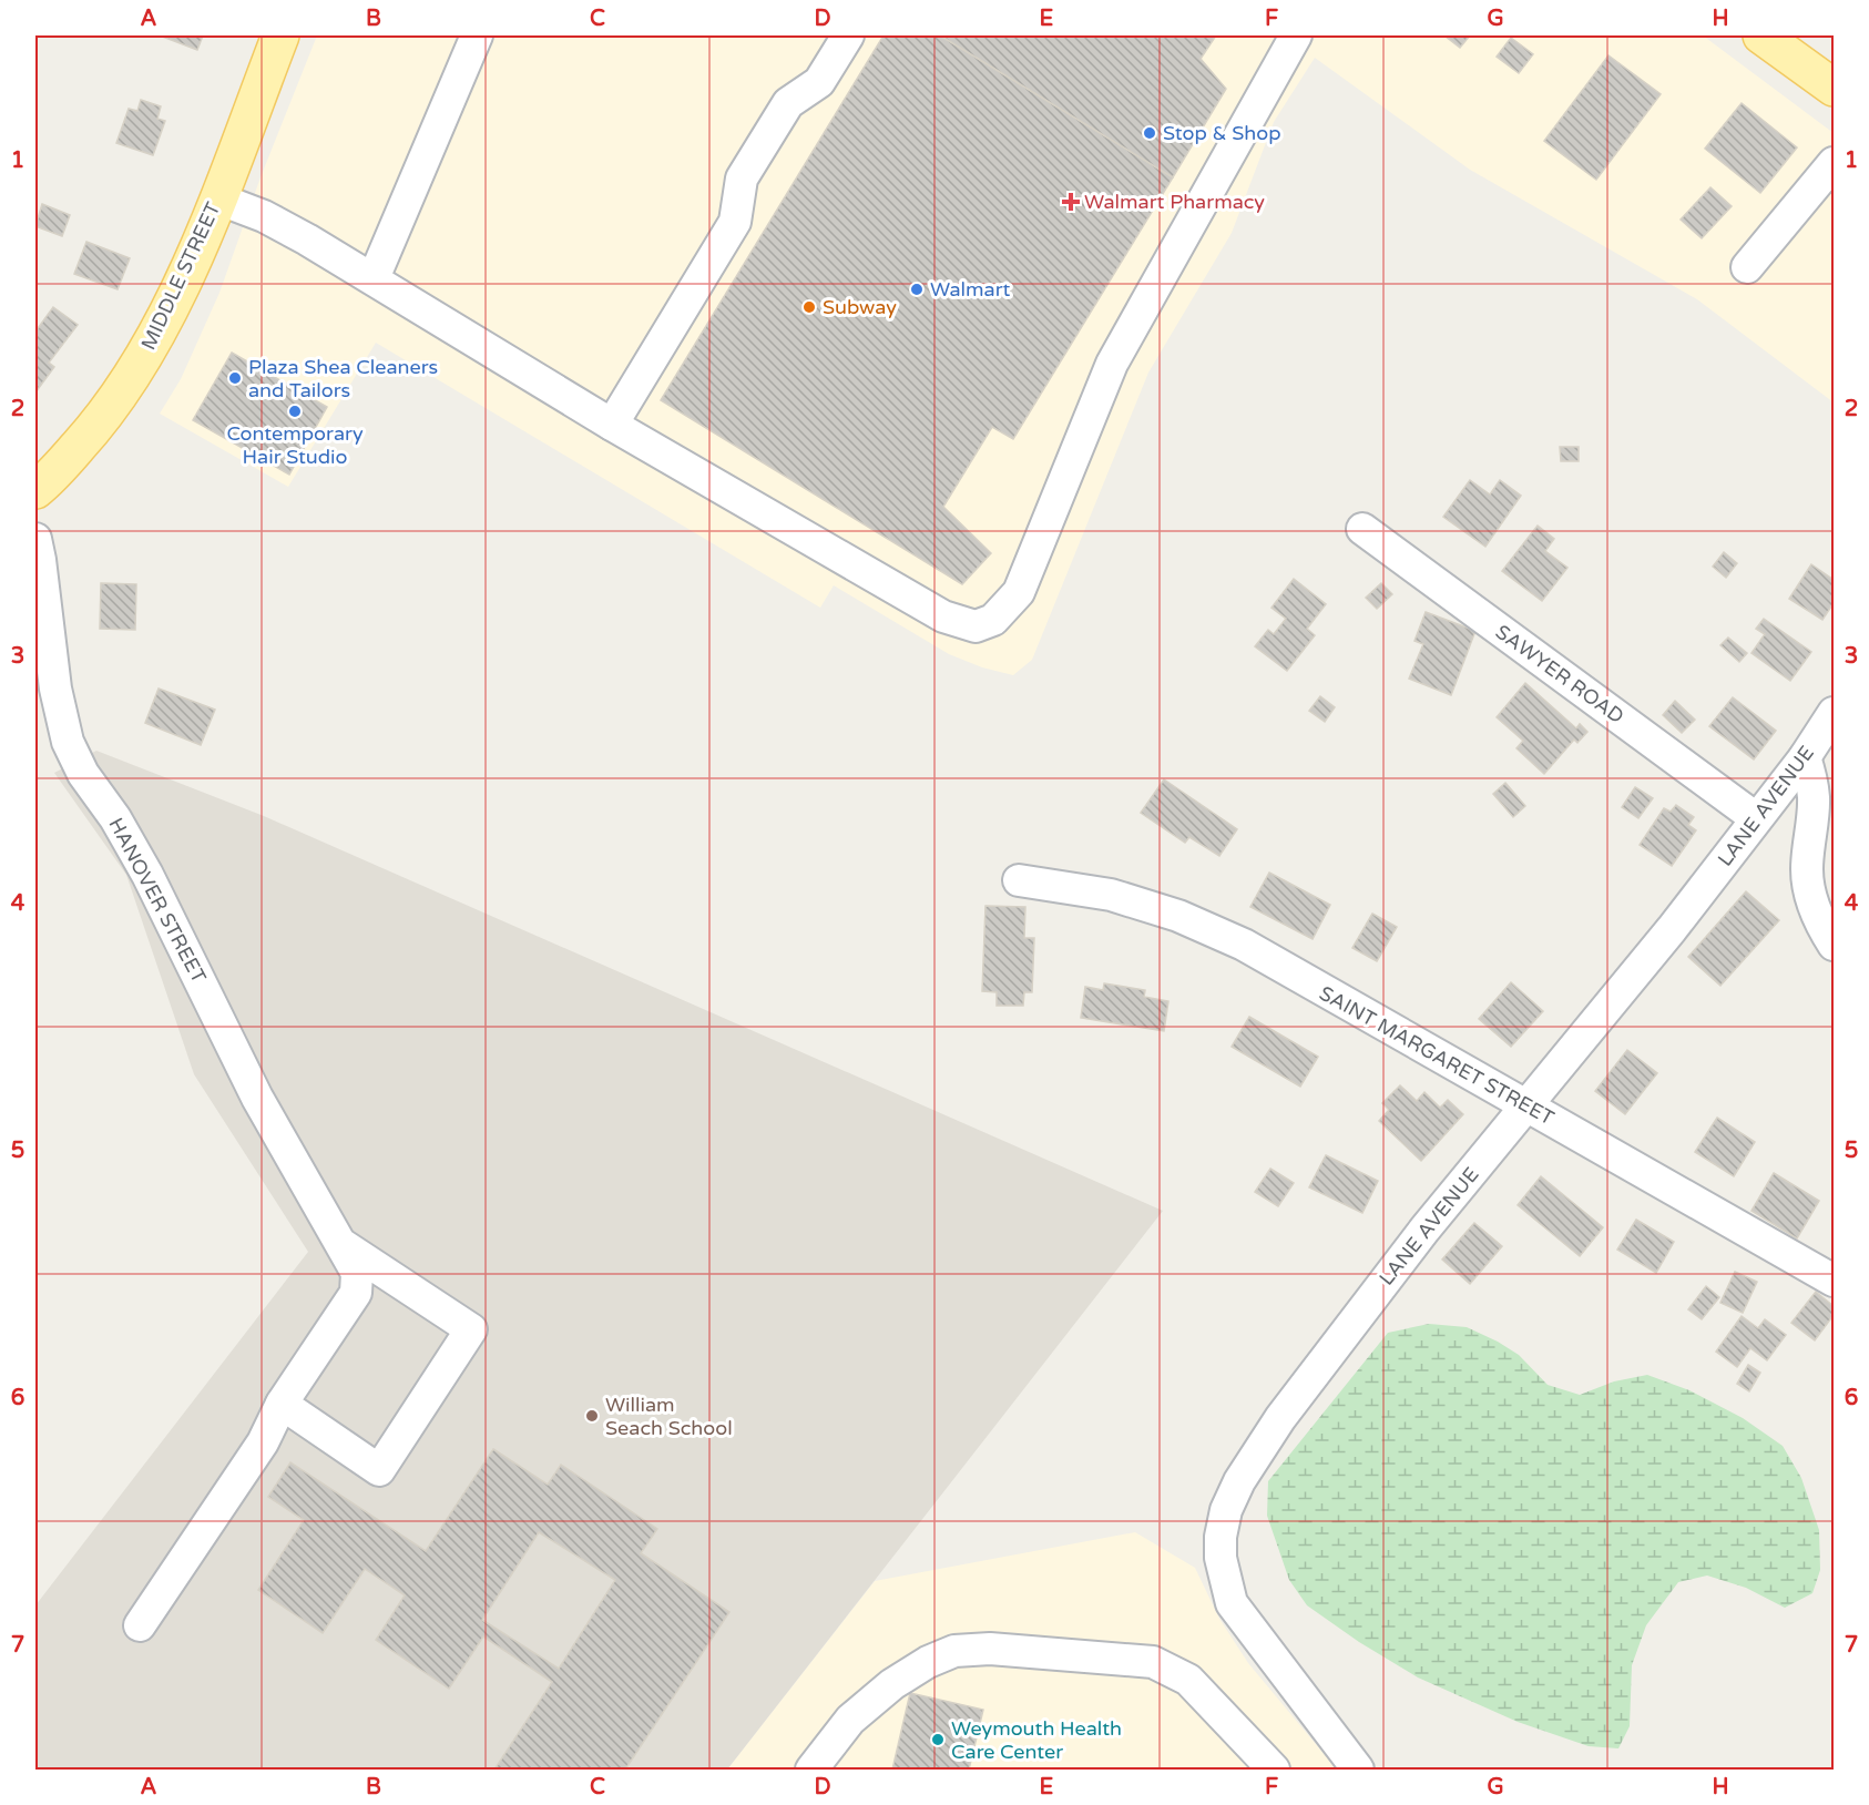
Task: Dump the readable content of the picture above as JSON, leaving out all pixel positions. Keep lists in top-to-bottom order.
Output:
{
  "streets": {
    "main road": ["MIDDLE STREET"],
    "street": [
      "SAWYER ROAD",
      "LANE AVENUE",
      "HANOVER STREET",
      "SAINT MARGARET STREET"
    ]
  },
  "crossings": [
    ["SAWYER ROAD", "LANE AVENUE"],
    ["LANE AVENUE", "SAINT MARGARET STREET"]
  ],
  "places": {
    "other": [
      "Stop & Shop",
      "Walmart",
      "Subway",
      "Plaza Shea Cleaners and Tailors",
      "Contemporary Hair Studio",
      "William Seach School",
      "Weymouth Health Care Center"
    ],
    "health": ["Walmart Pharmacy"]
  },
  "grid": {
    "columns": [
      "A",
      "B",
      "C",
      "D",
      "E",
      "F",
      "G",
      "H"
    ],
    "rows": [
      "1",
      "2",
      "3",
      "4",
      "5",
      "6",
      "7"
    ]
  }
}
